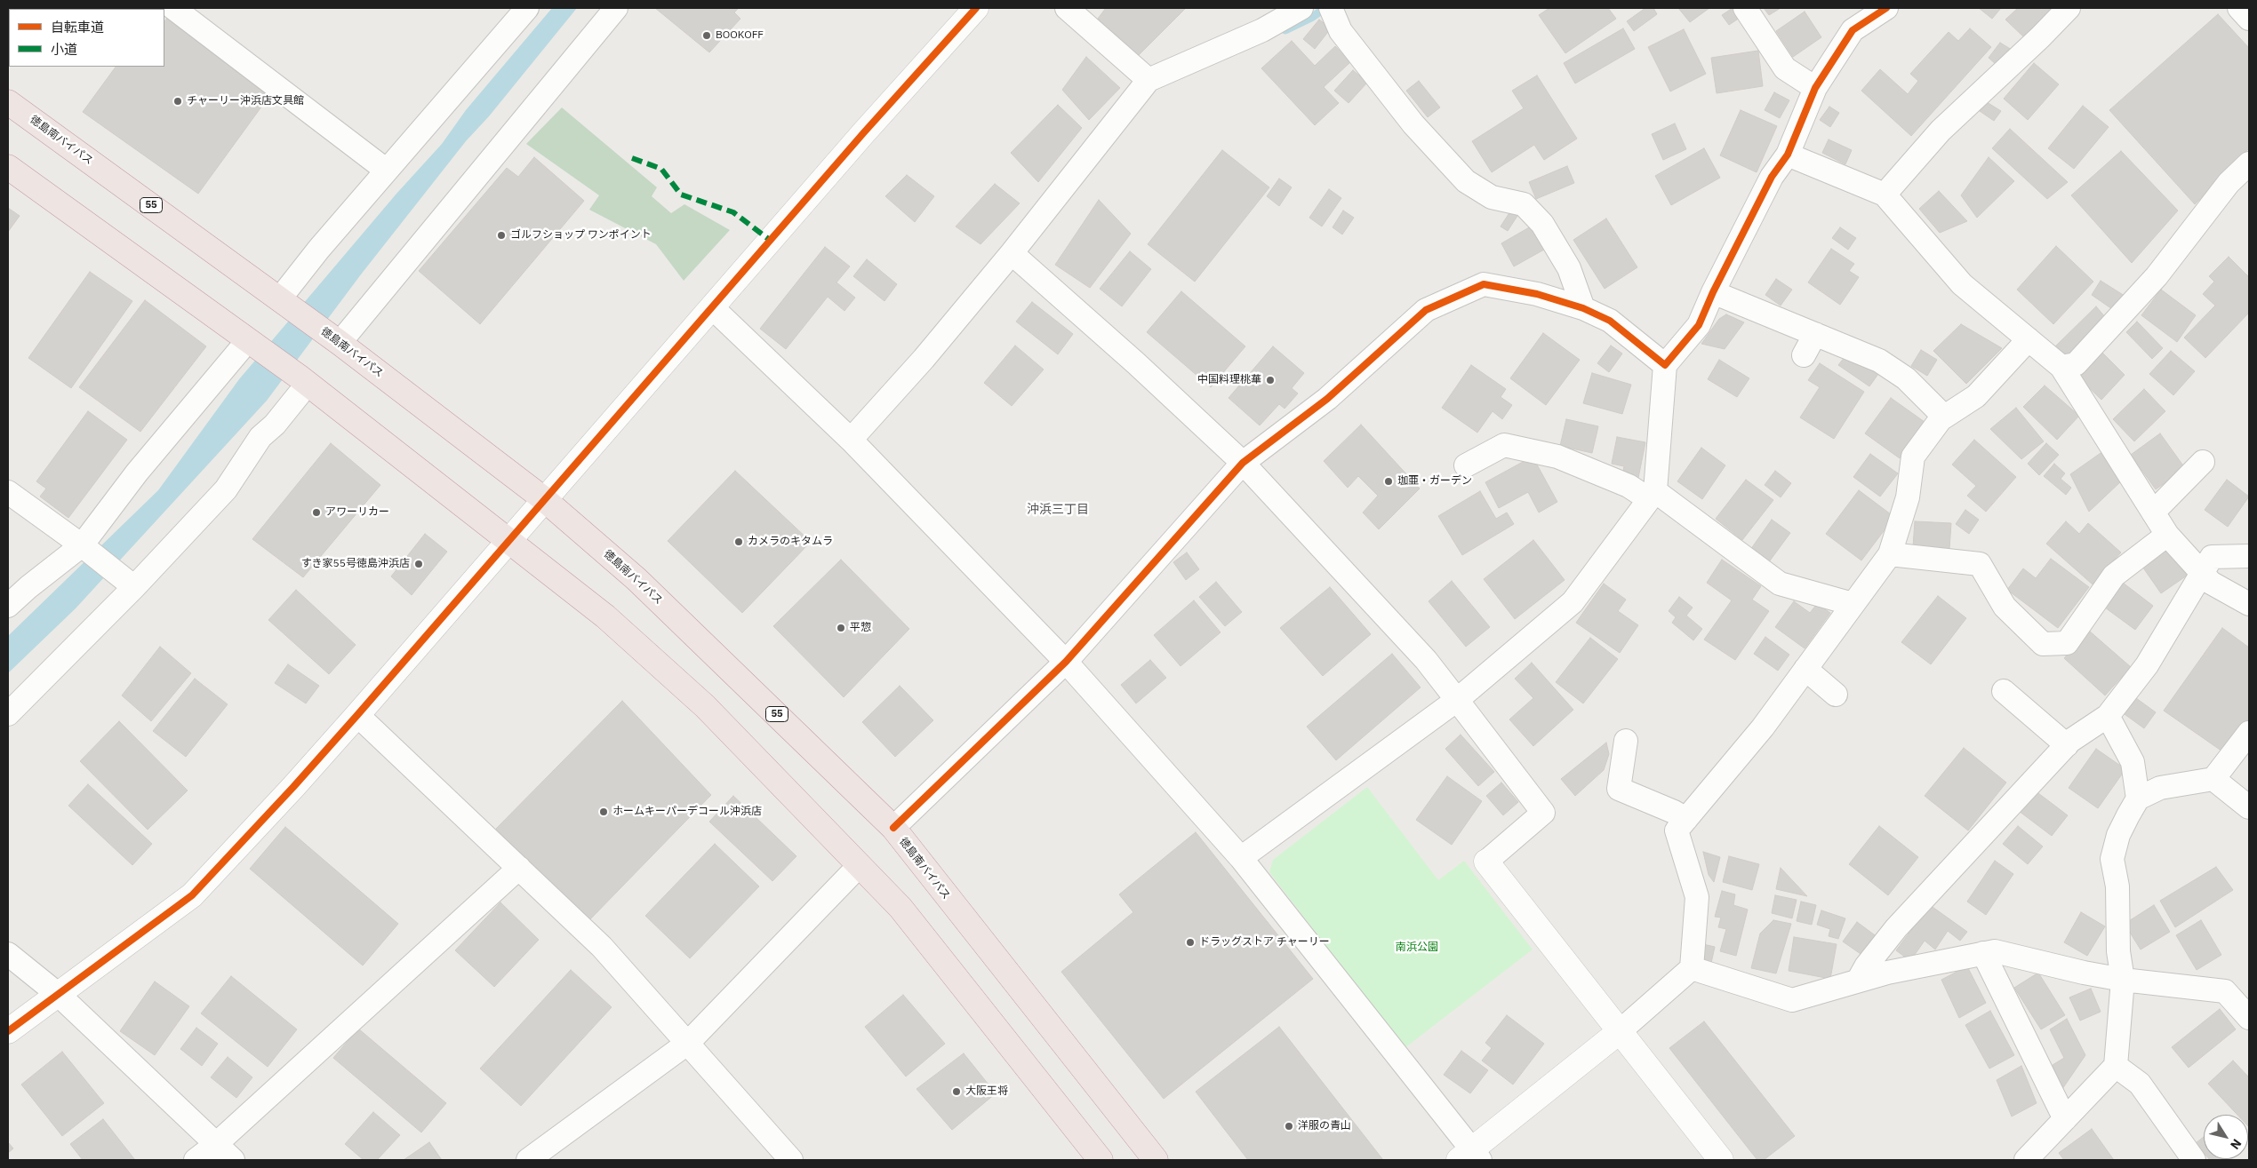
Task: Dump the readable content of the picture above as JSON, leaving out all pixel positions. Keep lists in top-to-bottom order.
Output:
{
  "streets": {
    "highway": ["徳島南バイパス", "55"]
  },
  "districts": ["沖浜三丁目"],
  "parks": ["南浜公園"],
  "places": [
    "BOOKOFF",
    "チャーリー沖浜店文具館",
    "ゴルフショップ ワンポイント",
    "中国料理桃華",
    "珈亜・ガーデン",
    "アワーリカー",
    "カメラのキタムラ",
    "すき家55号徳島沖浜店",
    "平惣",
    "ホームキーパーデコール沖浜店",
    "ドラッグストア チャーリー",
    "大阪王将",
    "洋服の青山"
  ],
  "legend": ["自転車道", "小道"],
  "north": "bottom right"
}
